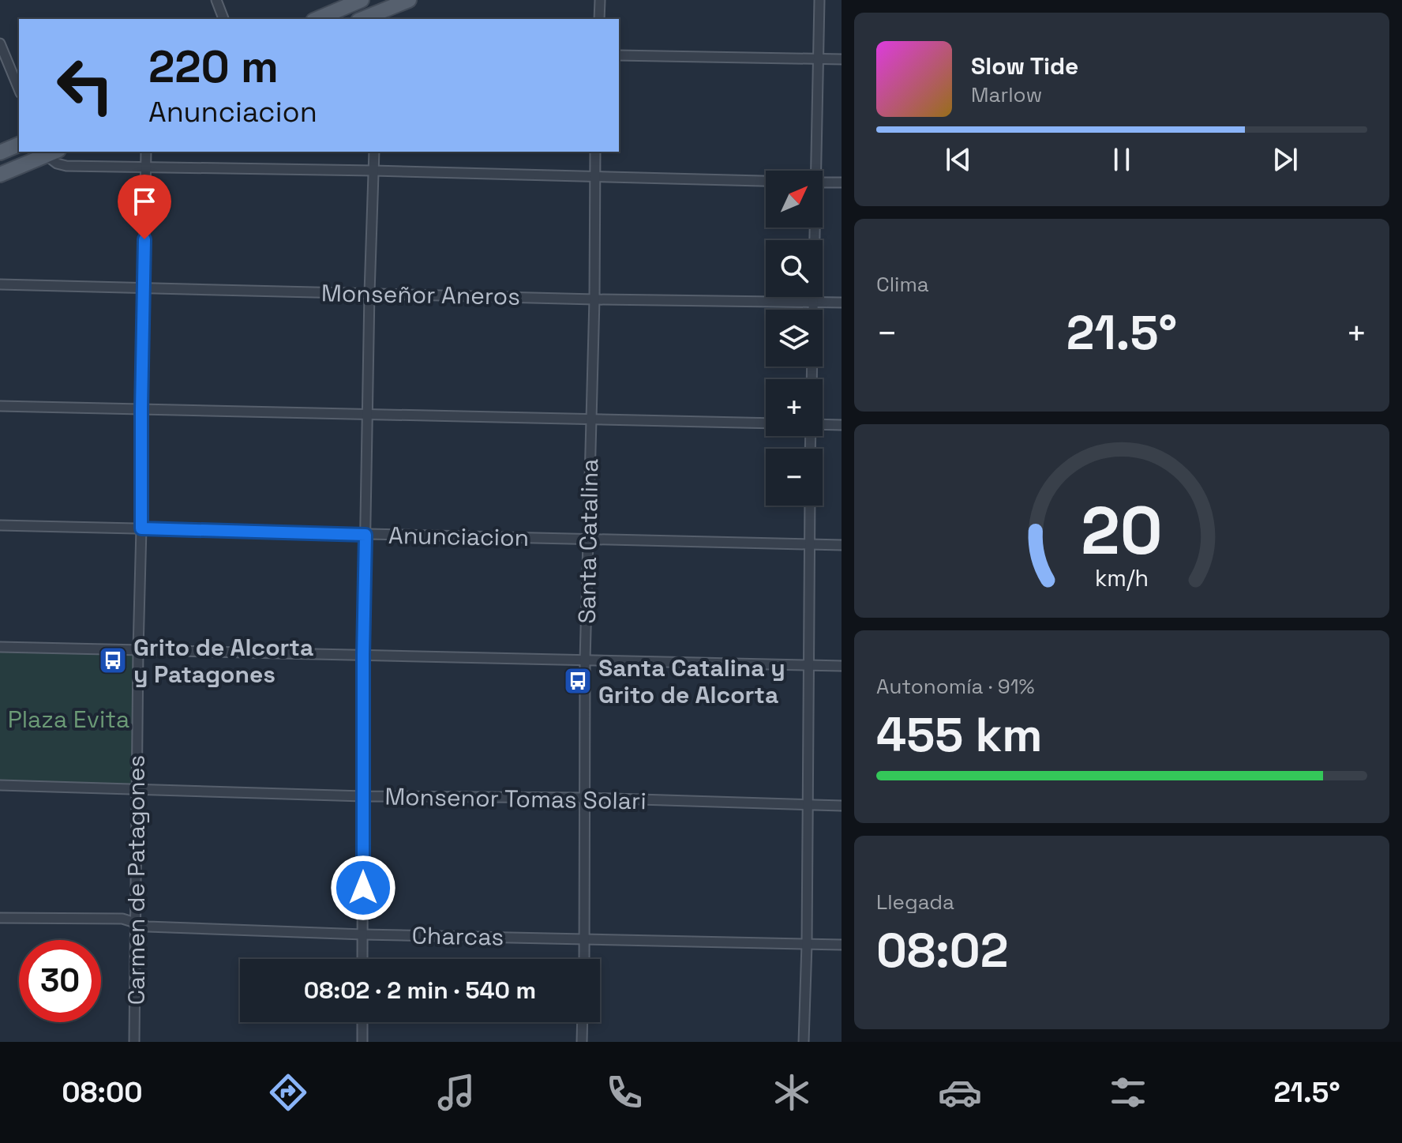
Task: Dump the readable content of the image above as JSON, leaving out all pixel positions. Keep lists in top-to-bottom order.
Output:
{
  "streets": {
    "street": [
      "Monseñor Aneros",
      "Anunciacion",
      "Santa Catalina",
      "Monsenor Tomas Solari",
      "Carmen de Patagones",
      "Charcas"
    ]
  },
  "crossings": [
    ["Monseñor Aneros", "Santa Catalina"],
    ["Monseñor Aneros", "Carmen de Patagones"],
    ["Anunciacion", "Santa Catalina"],
    ["Anunciacion", "Carmen de Patagones"],
    ["Santa Catalina", "Monsenor Tomas Solari"],
    ["Santa Catalina", "Charcas"],
    ["Monsenor Tomas Solari", "Carmen de Patagones"],
    ["Carmen de Patagones", "Charcas"]
  ],
  "parks": ["Plaza Evita"],
  "places": {
    "bus stop": ["Grito de Alcorta y Patagones", "Santa Catalina y Grito de Alcorta"]
  },
  "north": "top right",
  "page": {
    "turn": ["220 m", "Anunciacion"],
    "song": ["Slow Tide", "Marlow"],
    "map_buttons": ["+", "−"],
    "tile": [
      "Clima",
      ["Autonomía · 91%", "455 km"],
      ["Llegada", "08:02"]
    ],
    "heat": ["−", "21.5°", "+"],
    "limit": "30",
    "trip": "08:02 · 2 min · 540 m",
    "tabs": ["08:00", "21.5°"],
    "gauge": ["20", "km/h"]
  }
}
